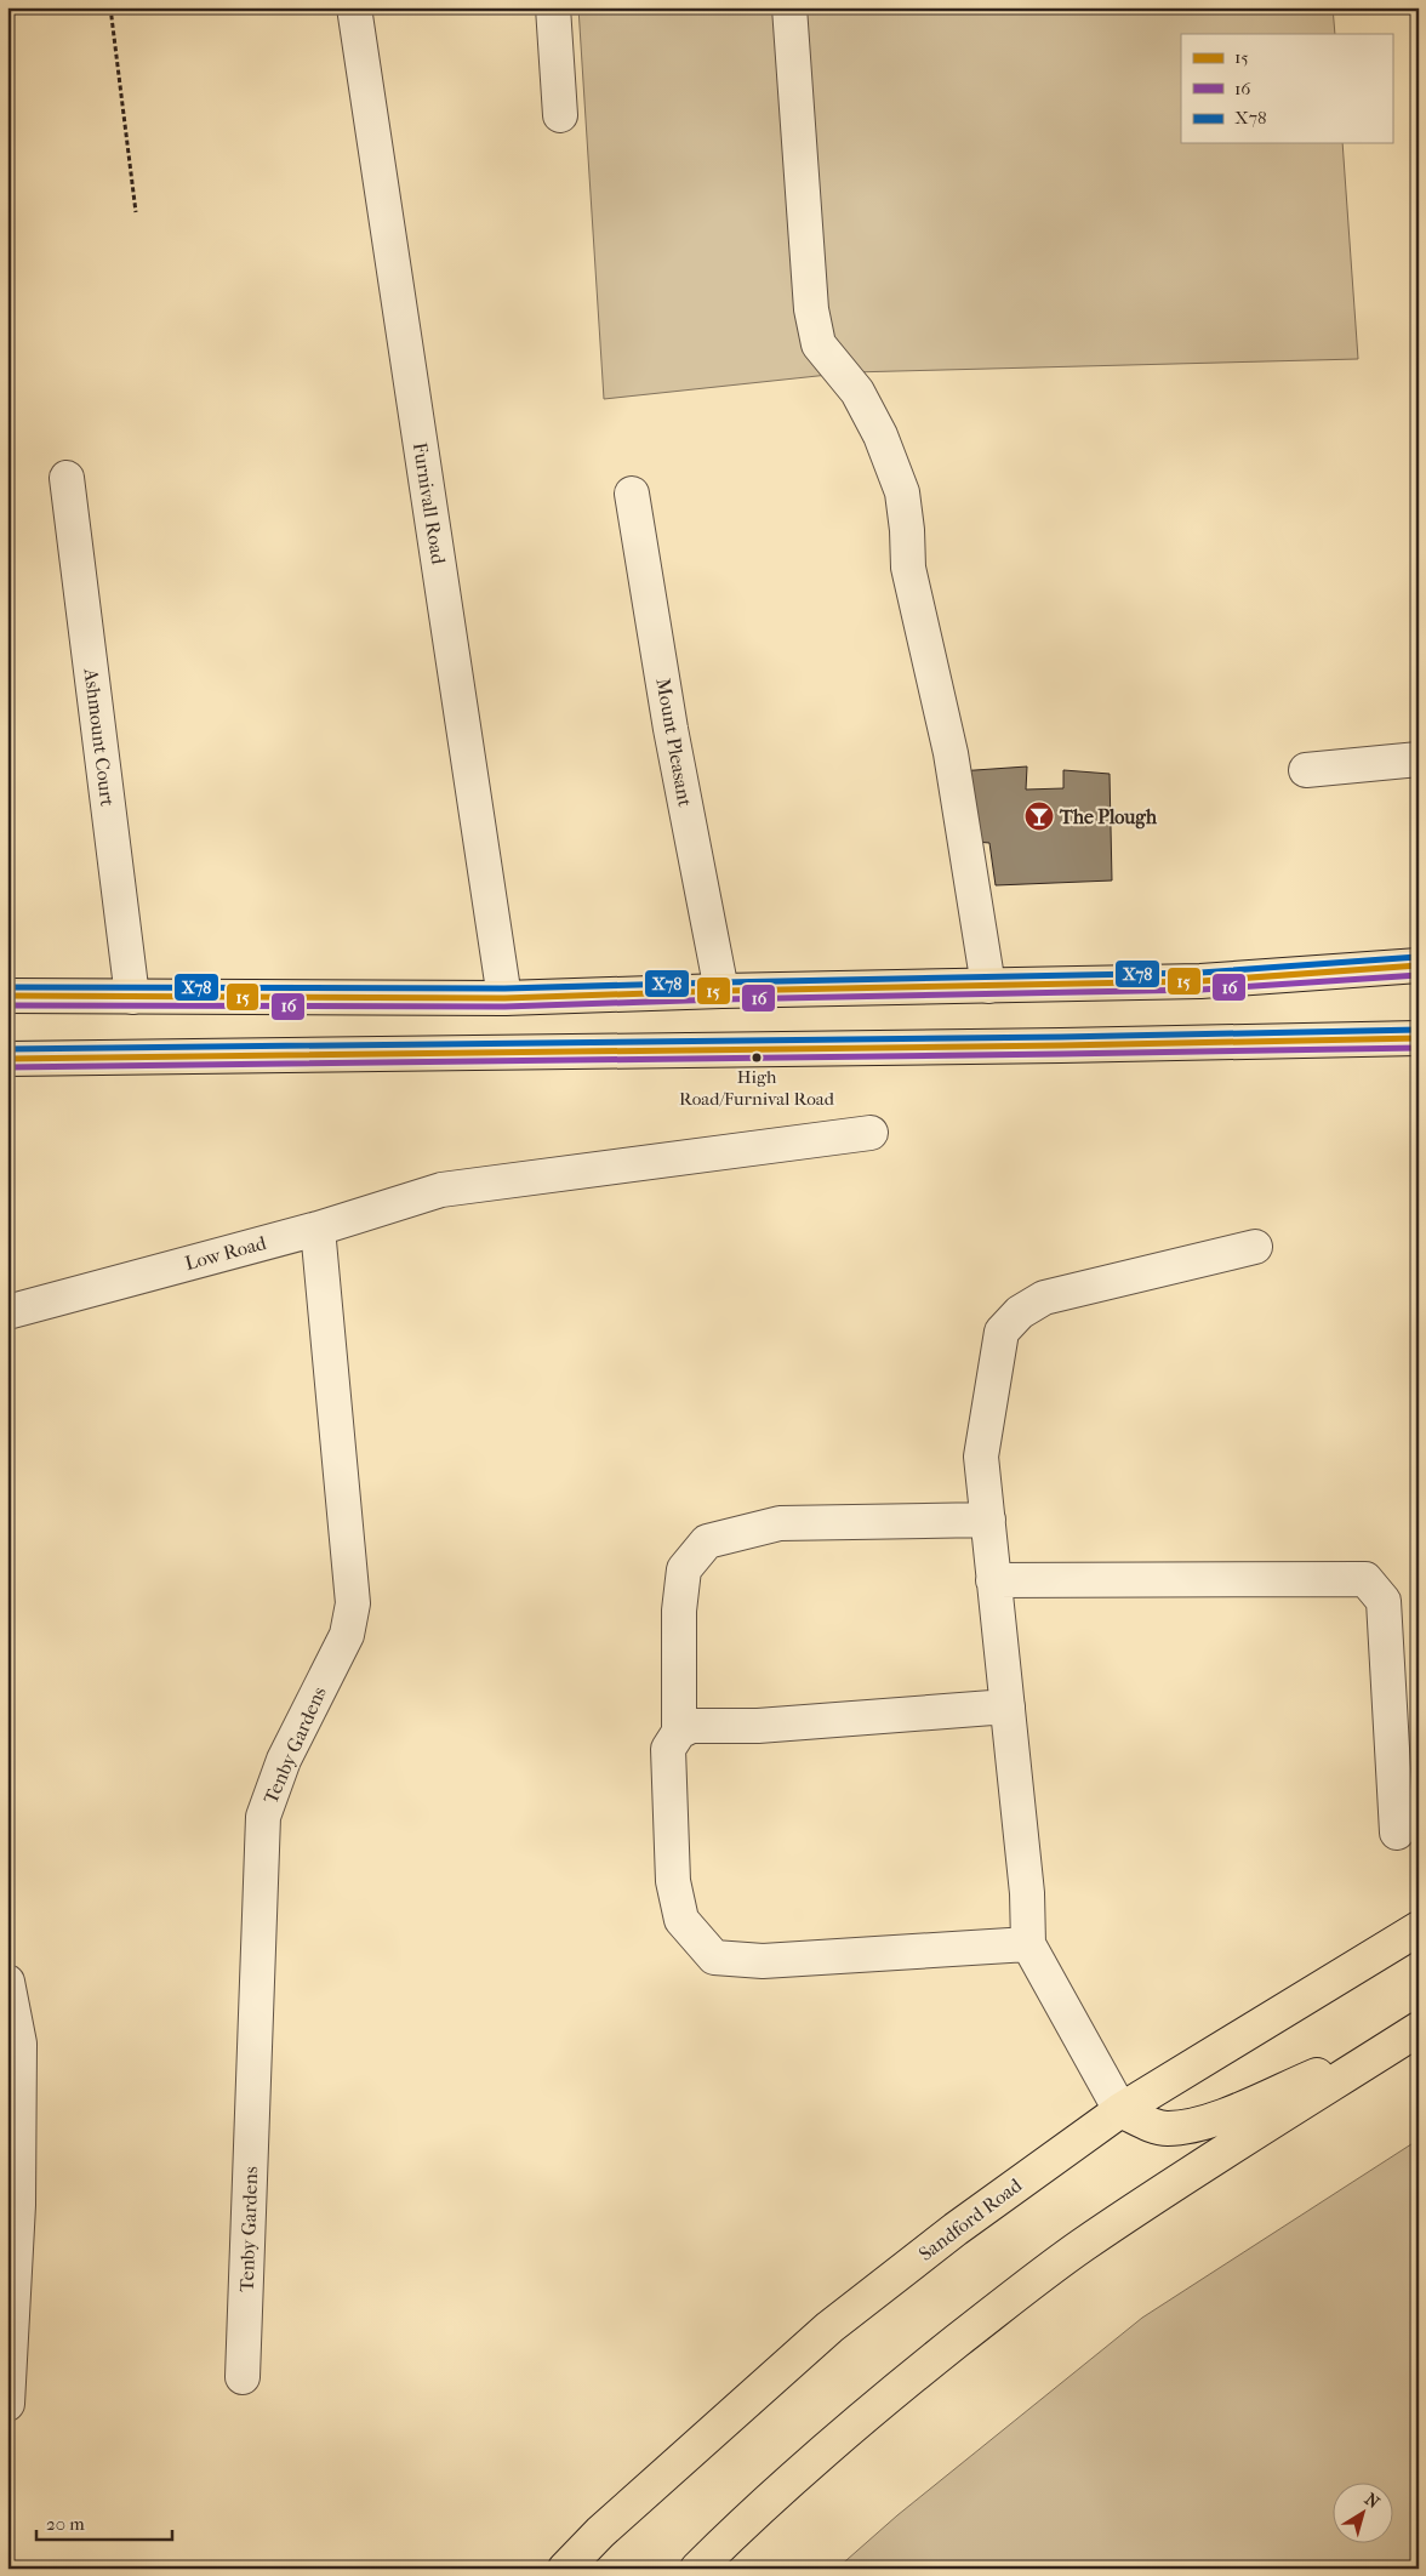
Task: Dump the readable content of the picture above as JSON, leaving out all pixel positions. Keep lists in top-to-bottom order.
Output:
{
  "streets": {
    "main road": ["Sandford Road"],
    "street": [
      "Furnivall Road",
      "Ashmount Court",
      "Mount Pleasant",
      "Low Road",
      "Tenby Gardens"
    ]
  },
  "crossings": [
    ["Low Road", "Tenby Gardens"]
  ],
  "places": {
    "bar": ["The Plough"],
    "other": ["High Road/Furnival Road"]
  },
  "lines": ["transit line X78", "transit line 15", "transit line 16"],
  "legend": ["15", "16", "X78"],
  "scale_bar": "20 m",
  "north": "top right"
}
